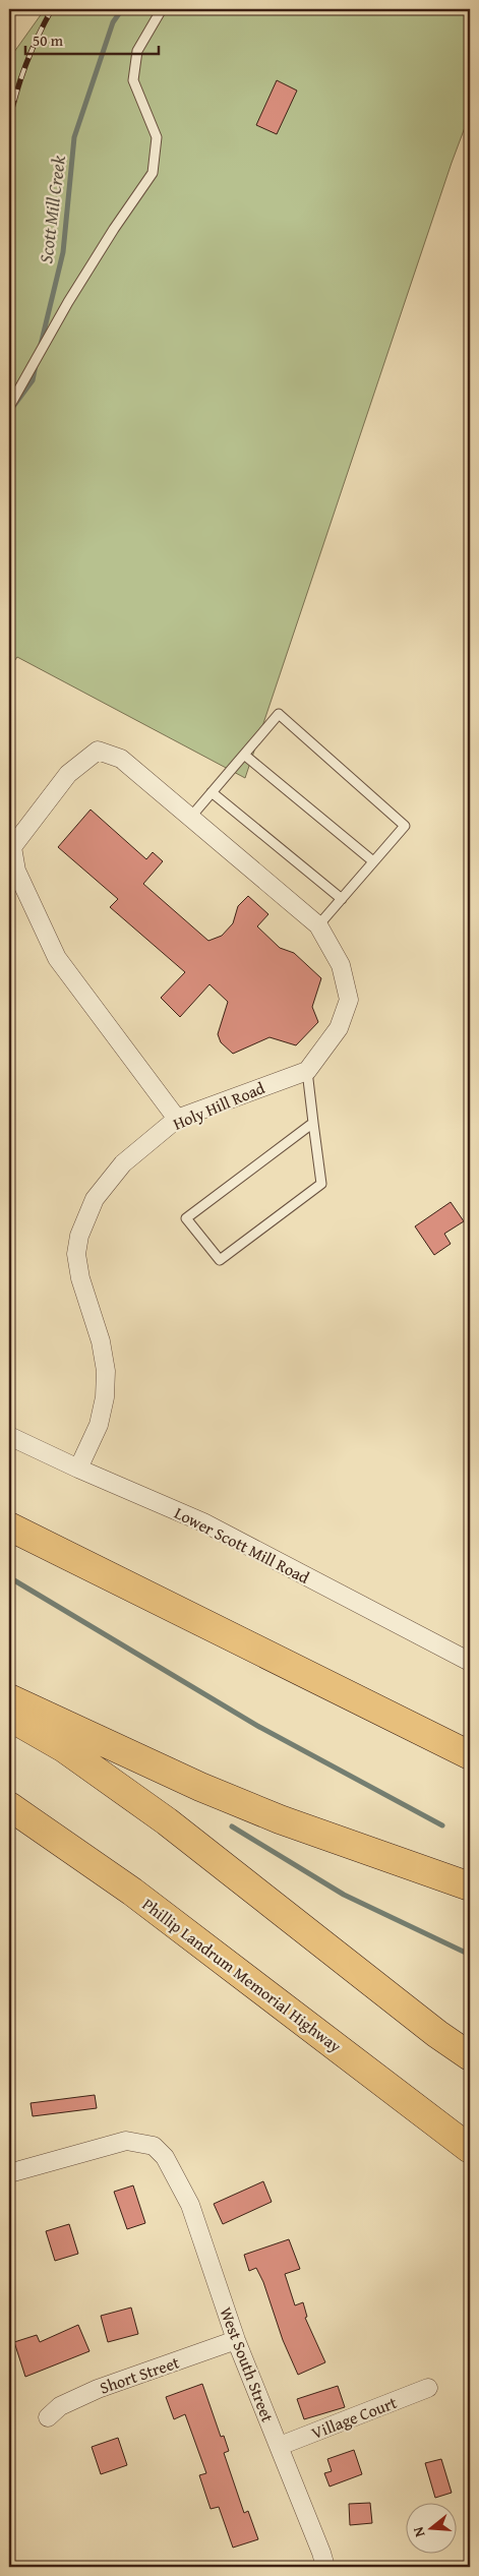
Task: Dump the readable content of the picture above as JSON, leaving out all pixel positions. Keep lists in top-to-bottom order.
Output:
{
  "streets": {
    "highway": ["Phillip Landrum Memorial Highway"],
    "street": [
      "Holy Hill Road",
      "Lower Scott Mill Road",
      "West South Street",
      "Short Street",
      "Village Court"
    ]
  },
  "crossings": [
    ["Holy Hill Road", "Lower Scott Mill Road"],
    ["West South Street", "Short Street"],
    ["West South Street", "Village Court"]
  ],
  "water": ["Scott Mill Creek"],
  "scale_bar": "50 m",
  "north": "left"
}
